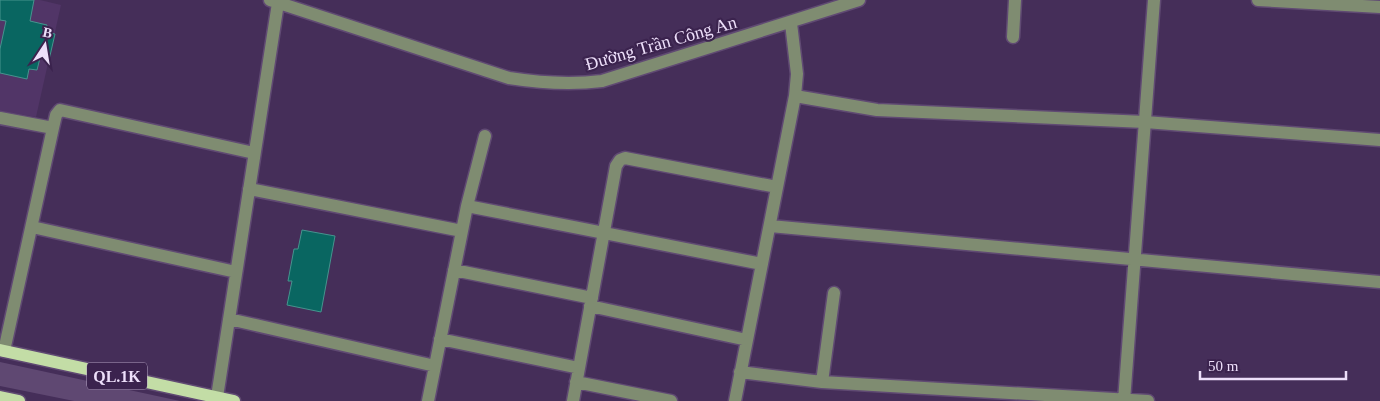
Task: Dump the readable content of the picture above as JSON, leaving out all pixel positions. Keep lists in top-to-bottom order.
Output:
{
  "streets": {
    "main road": ["QL.1K"],
    "street": ["Đường Trần Công An"]
  },
  "scale_bar": "50 m",
  "north": "top"
}
